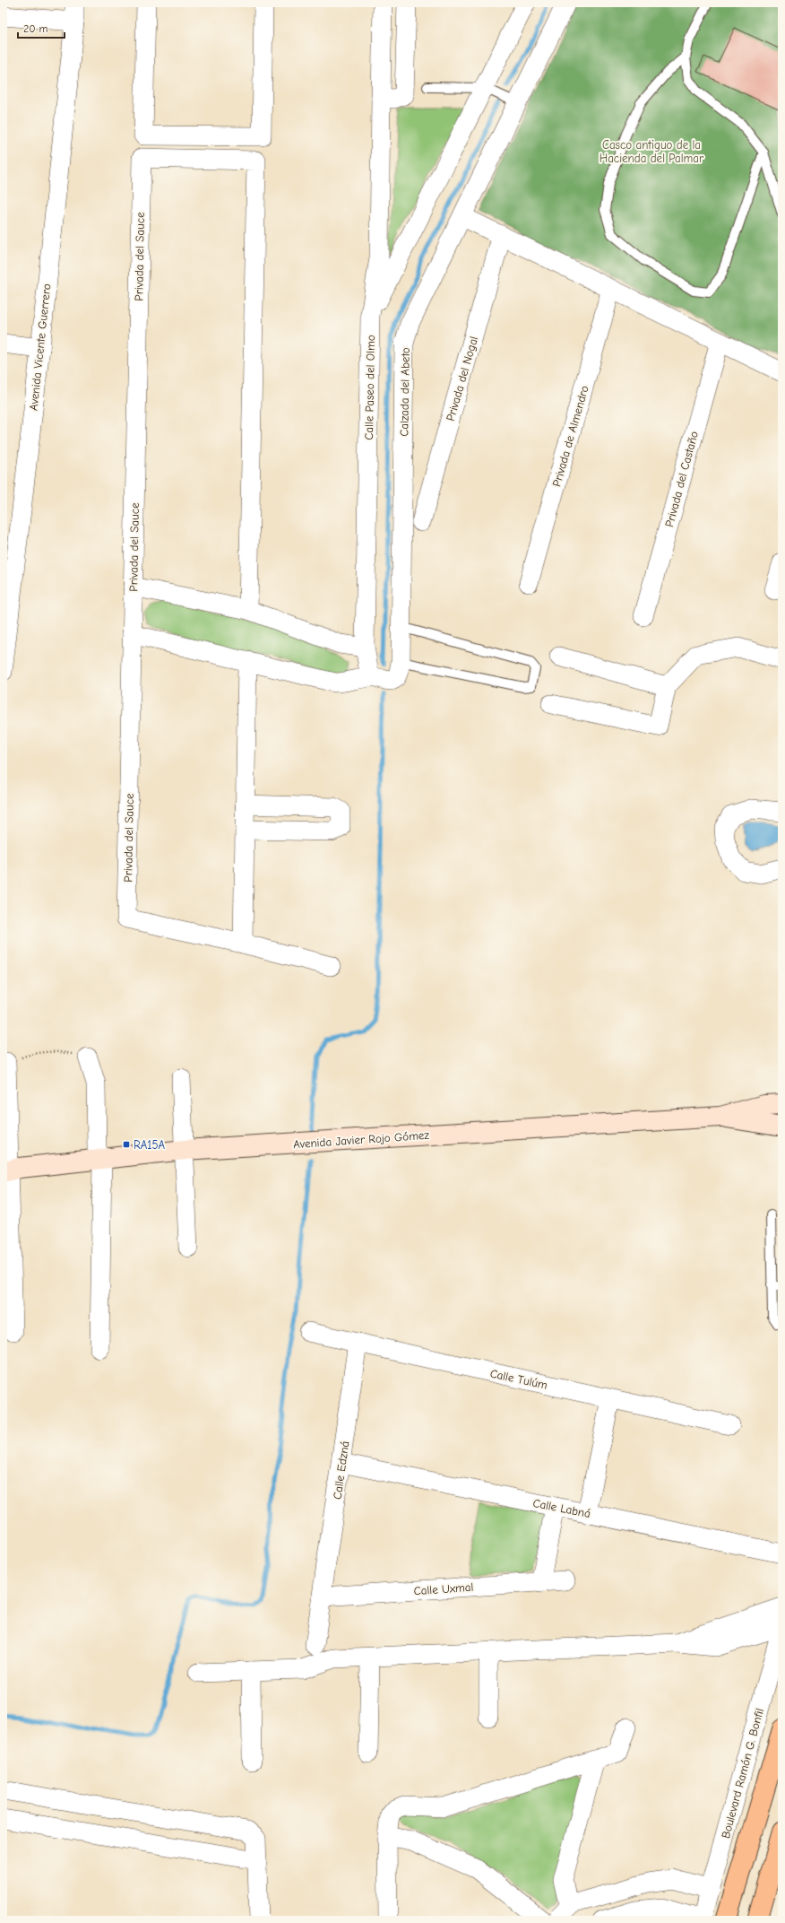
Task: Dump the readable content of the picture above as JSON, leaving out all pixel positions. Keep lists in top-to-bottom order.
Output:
{
  "streets": {
    "main road": ["Boulevard Ramón G. Bonfil"],
    "street": [
      "Privada del Sauce",
      "Avenida Vicente Guerrero",
      "Privada del Nogal",
      "Calle Paseo del Olmo",
      "Calzada del Abeto",
      "Privada de Almendro",
      "Privada del Castaño",
      "Avenida Javier Rojo Gómez",
      "Calle Tulúm",
      "Calle Edzná",
      "Calle Labná",
      "Calle Uxmal"
    ]
  },
  "crossings": [
    ["Calle Paseo del Olmo", "Calzada del Abeto"],
    ["Calle Tulúm", "Calle Edzná"],
    ["Calle Edzná", "Calle Labná"],
    ["Calle Edzná", "Calle Uxmal"]
  ],
  "parks": ["Casco antiguo de la Hacienda del Palmar"],
  "places": {
    "transit": ["RA15A"]
  },
  "scale_bar": "20 m"
}
